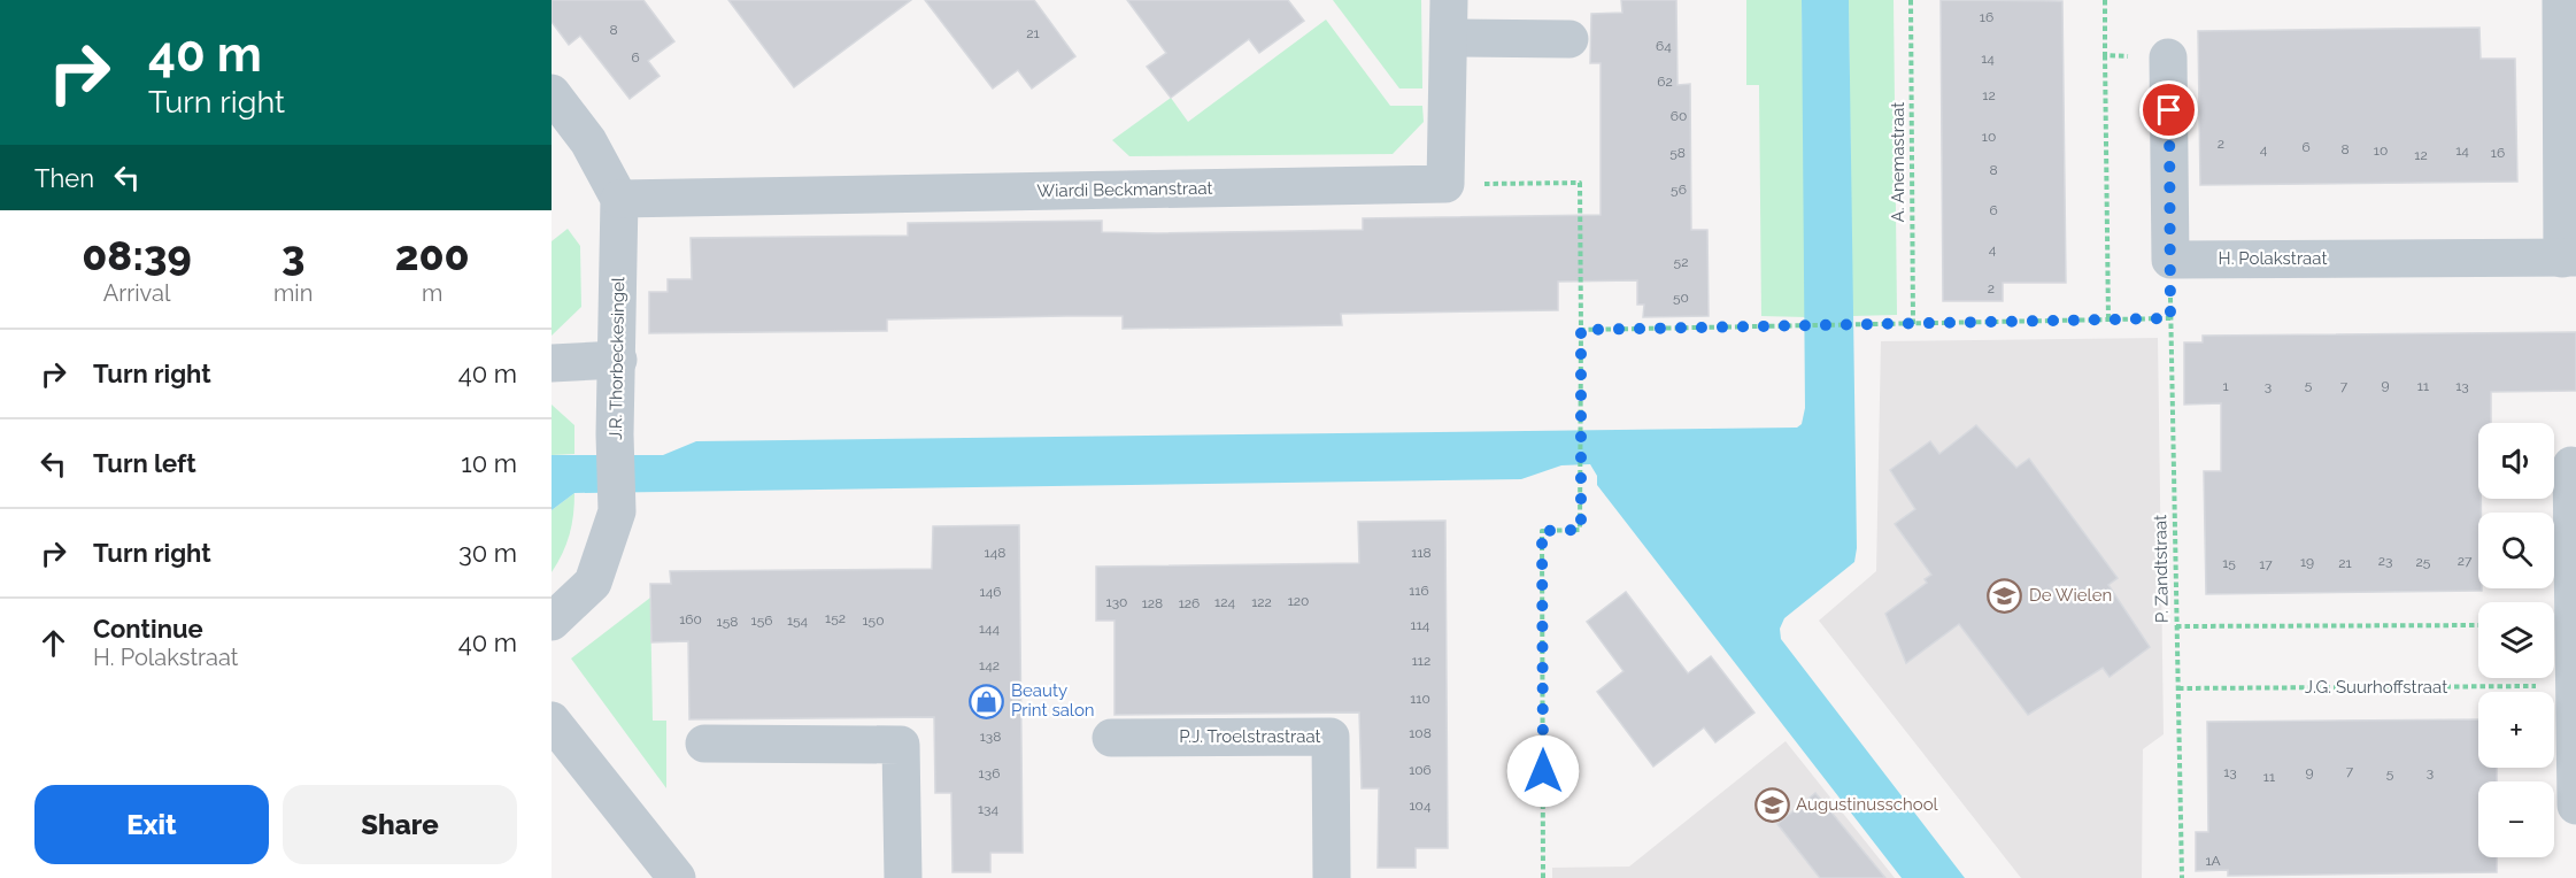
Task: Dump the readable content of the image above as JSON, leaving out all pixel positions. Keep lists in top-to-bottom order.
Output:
{
  "streets": {
    "street": [
      "Wiardi Beckmanstraat",
      "H. Polakstraat",
      "J.R. Thorbeckesingel",
      "P.J. Troelstrastraat"
    ],
    "path": ["A. Anemastraat", "P. Zandtstraat", "J.G. Suurhoffstraat"]
  },
  "crossings": [
    ["Wiardi Beckmanstraat", "J.R. Thorbeckesingel"],
    ["H. Polakstraat", "P. Zandtstraat"],
    ["P. Zandtstraat", "J.G. Suurhoffstraat"]
  ],
  "places": {
    "school or university": ["De Wielen", "Augustinusschool"],
    "shop": ["Beauty Print salon"]
  },
  "house_numbers": [
    "16",
    "8",
    "21",
    "64",
    "6",
    "14",
    "62",
    "12",
    "60",
    "10",
    "2",
    "6",
    "4",
    "8",
    "10",
    "14",
    "58",
    "16",
    "12",
    "8",
    "56",
    "6",
    "4",
    "52",
    "2",
    "50",
    "5",
    "9",
    "1",
    "3",
    "7",
    "11",
    "13",
    "148",
    "118",
    "23",
    "27",
    "19",
    "25",
    "15",
    "21",
    "17",
    "116",
    "146",
    "120",
    "130",
    "124",
    "122",
    "128",
    "126",
    "152",
    "160",
    "156",
    "154",
    "150",
    "158",
    "114",
    "144",
    "112",
    "142",
    "110",
    "108",
    "138",
    "106",
    "7",
    "13",
    "9",
    "3",
    "136",
    "5",
    "11",
    "104",
    "134",
    "1A"
  ],
  "page": {
    "turn": ["40 m", "Turn right"],
    "then": "Then",
    "eta": [
      "08:39",
      "Arrival",
      "3",
      "min",
      "200",
      "m"
    ],
    "list": [
      {
        "name": "Turn right",
        "value": "40 m"
      },
      {
        "name": "Turn left",
        "value": "10 m"
      },
      {
        "name": "Turn right",
        "value": "30 m"
      },
      {
        "name": "Continue",
        "note": "H. Polakstraat",
        "value": "40 m"
      }
    ],
    "map_buttons": ["+", "−"],
    "buttons": ["Exit", "Share"]
  }
}
